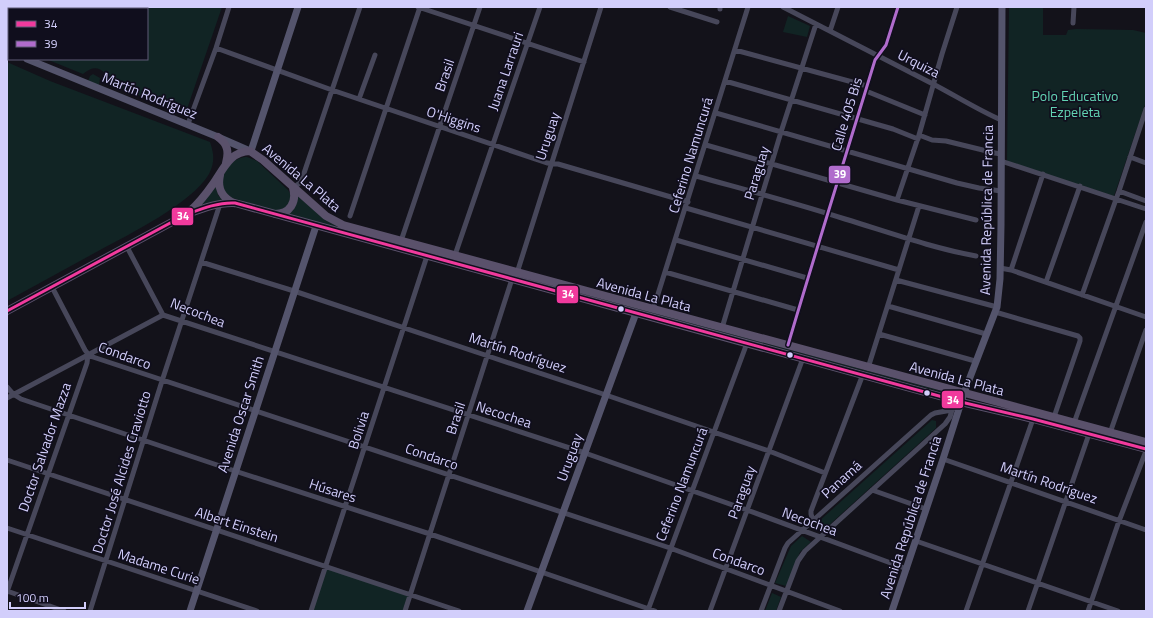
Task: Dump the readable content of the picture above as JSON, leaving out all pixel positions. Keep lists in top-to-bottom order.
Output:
{
  "streets": {
    "main road": [
      "Martín Rodríguez",
      "Uruguay",
      "Avenida La Plata",
      "Avenida República de Francia",
      "Avenida Oscar Smith"
    ],
    "street": [
      "Urquiza",
      "Juana Larrauri",
      "Brasil",
      "Calle 405 Bis",
      "O'Higgins",
      "Ceferino Namuncurá",
      "Paraguay",
      "Necochea",
      "Condarco",
      "Bolivia",
      "Doctor Salvador Mazza",
      "Doctor José Alcides Craviotto",
      "Panamá",
      "Húsares",
      "Albert Einstein",
      "Madame Curie"
    ]
  },
  "crossings": [
    ["Urquiza", "Calle 405 Bis"],
    ["Urquiza", "Paraguay"],
    ["Urquiza", "Avenida República de Francia"],
    ["Juana Larrauri", "O'Higgins"],
    ["Juana Larrauri", "Avenida La Plata"],
    ["Brasil", "Martín Rodríguez"],
    ["Brasil", "O'Higgins"],
    ["Brasil", "Uruguay"],
    ["Brasil", "Avenida La Plata"],
    ["Brasil", "Necochea"],
    ["Brasil", "Condarco"],
    ["Brasil", "Húsares"],
    ["Brasil", "Albert Einstein"],
    ["Martín Rodríguez", "Uruguay"],
    ["Martín Rodríguez", "Ceferino Namuncurá"],
    ["Martín Rodríguez", "Paraguay"],
    ["Martín Rodríguez", "Avenida La Plata"],
    ["Martín Rodríguez", "Avenida República de Francia"],
    ["Martín Rodríguez", "Avenida Oscar Smith"],
    ["Martín Rodríguez", "Bolivia"],
    ["Martín Rodríguez", "Doctor José Alcides Craviotto"],
    ["Calle 405 Bis", "Avenida La Plata"],
    ["O'Higgins", "Uruguay"],
    ["O'Higgins", "Ceferino Namuncurá"],
    ["Uruguay", "Avenida La Plata"],
    ["Uruguay", "Necochea"],
    ["Uruguay", "Condarco"],
    ["Uruguay", "Húsares"],
    ["Ceferino Namuncurá", "Avenida La Plata"],
    ["Ceferino Namuncurá", "Necochea"],
    ["Ceferino Namuncurá", "Condarco"],
    ["Ceferino Namuncurá", "Húsares"],
    ["Paraguay", "Avenida La Plata"],
    ["Paraguay", "Necochea"],
    ["Paraguay", "Condarco"],
    ["Avenida La Plata", "Avenida República de Francia"],
    ["Avenida La Plata", "Necochea"],
    ["Avenida La Plata", "Condarco"],
    ["Avenida La Plata", "Avenida Oscar Smith"],
    ["Avenida La Plata", "Bolivia"],
    ["Avenida La Plata", "Doctor José Alcides Craviotto"],
    ["Avenida La Plata", "Panamá"],
    ["Avenida República de Francia", "Necochea"],
    ["Avenida República de Francia", "Panamá"],
    ["Necochea", "Avenida Oscar Smith"],
    ["Necochea", "Bolivia"],
    ["Necochea", "Doctor José Alcides Craviotto"],
    ["Necochea", "Panamá"],
    ["Condarco", "Avenida Oscar Smith"],
    ["Condarco", "Bolivia"],
    ["Condarco", "Doctor Salvador Mazza"],
    ["Condarco", "Doctor José Alcides Craviotto"],
    ["Condarco", "Panamá"],
    ["Avenida Oscar Smith", "Húsares"],
    ["Avenida Oscar Smith", "Albert Einstein"],
    ["Avenida Oscar Smith", "Madame Curie"],
    ["Bolivia", "Húsares"],
    ["Bolivia", "Albert Einstein"],
    ["Doctor Salvador Mazza", "Húsares"],
    ["Doctor Salvador Mazza", "Albert Einstein"],
    ["Doctor Salvador Mazza", "Madame Curie"],
    ["Doctor José Alcides Craviotto", "Húsares"],
    ["Doctor José Alcides Craviotto", "Albert Einstein"],
    ["Doctor José Alcides Craviotto", "Madame Curie"]
  ],
  "parks": ["Polo Educativo Ezpeleta"],
  "lines": ["transit line 39", "transit line 34"],
  "legend": ["34", "39"],
  "scale_bar": "100 m"
}
